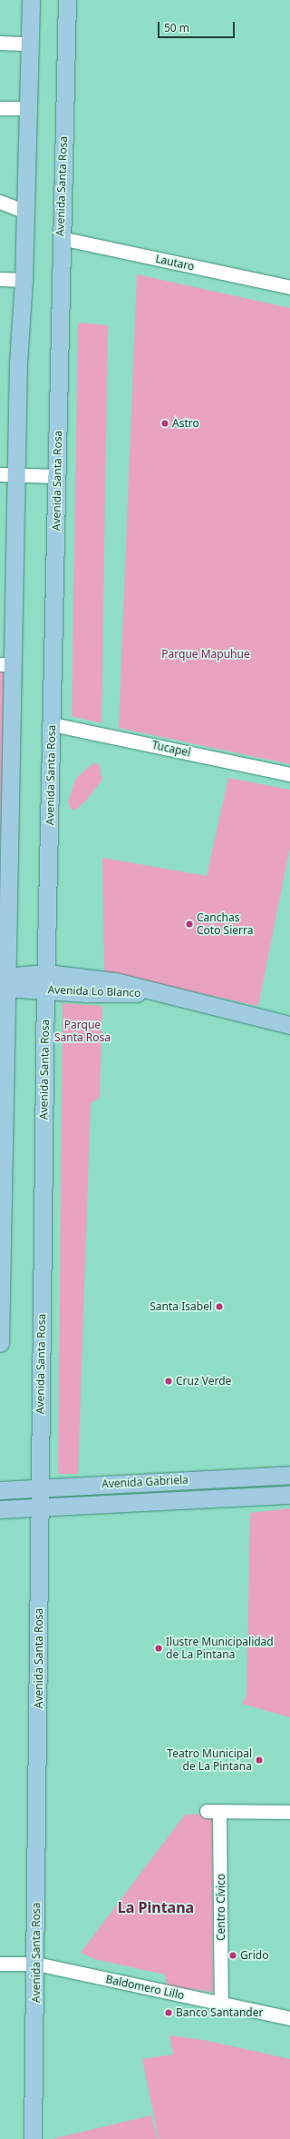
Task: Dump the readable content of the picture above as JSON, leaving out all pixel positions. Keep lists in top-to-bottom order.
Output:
{
  "streets": {
    "main road": ["Avenida Santa Rosa", "Avenida Lo Blanco", "Avenida Gabriela"],
    "street": [
      "Lautaro",
      "Tucapel",
      "Centro Cívico",
      "Baldomero Lillo"
    ]
  },
  "crossings": [
    ["Avenida Santa Rosa", "Lautaro"],
    ["Avenida Santa Rosa", "Tucapel"],
    ["Avenida Santa Rosa", "Avenida Lo Blanco"],
    ["Avenida Santa Rosa", "Avenida Gabriela"],
    ["Avenida Santa Rosa", "Baldomero Lillo"],
    ["Centro Cívico", "Baldomero Lillo"]
  ],
  "districts": ["La Pintana"],
  "parks": ["Parque Mapuhue", "Parque Santa Rosa"],
  "places": [
    "Astro",
    "Canchas Coto Sierra",
    "Santa Isabel",
    "Cruz Verde",
    "Ilustre Municipalidad de La Pintana",
    "Teatro Municipal de La Pintana",
    "Grido",
    "Banco Santander"
  ],
  "scale_bar": "50 m"
}
